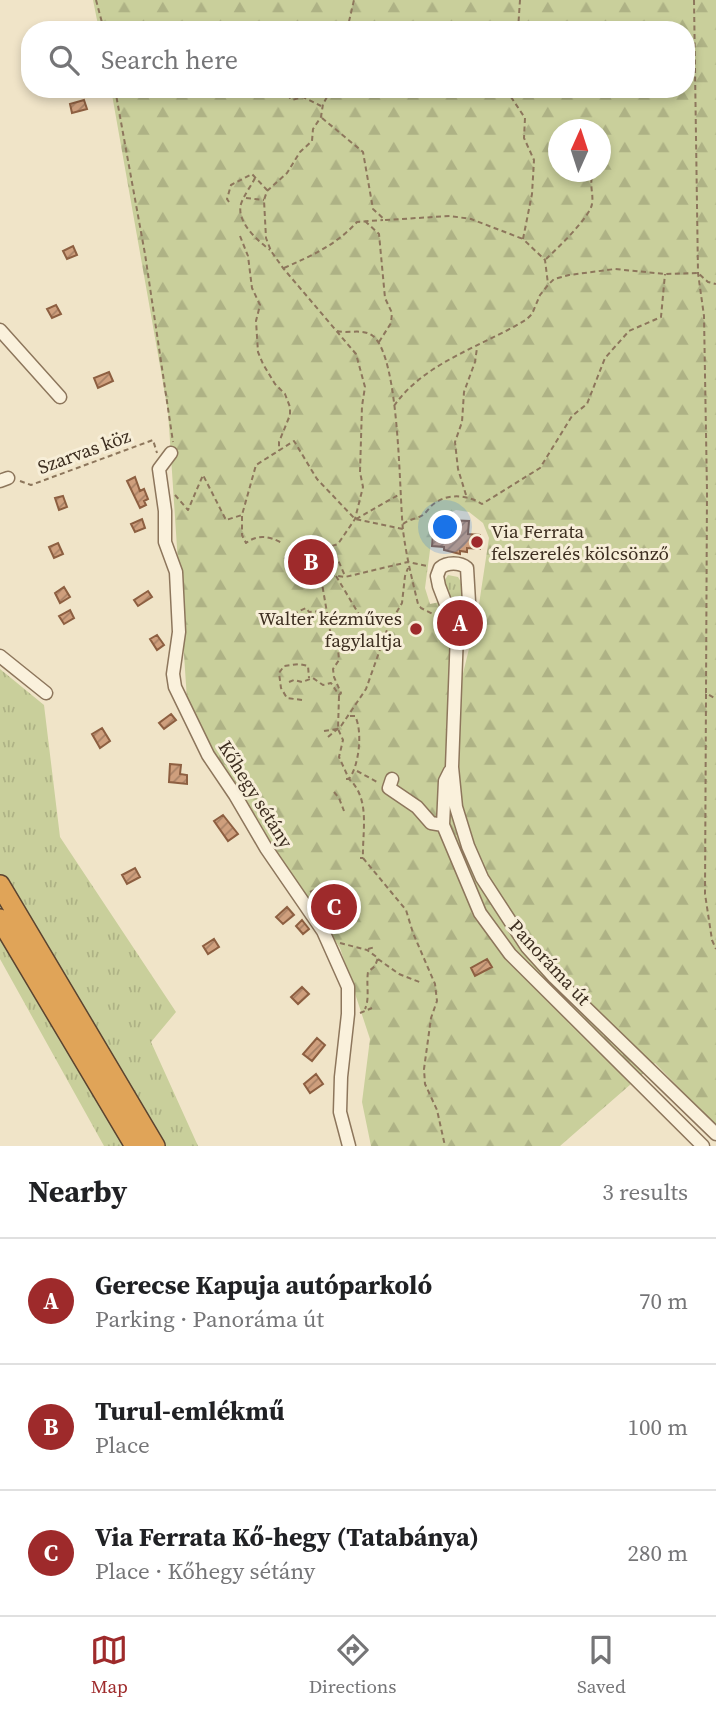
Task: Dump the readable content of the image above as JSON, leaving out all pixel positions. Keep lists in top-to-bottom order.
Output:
{
  "streets": {
    "street": ["Kőhegy sétány", "Panoráma út"],
    "path": ["Szarvas köz"]
  },
  "places": ["Via Ferrata felszerelés kölcsönző", "Walter kézműves fagylaltja"],
  "north": "top",
  "page": {
    "search": "Search here",
    "pins": ["B", "A", "C"],
    "heading": ["Nearby", "3 results"],
    "list": [
      {
        "mark": "A",
        "name": "Gerecse Kapuja autóparkoló",
        "note": "Parking · Panoráma út",
        "value": "70 m"
      },
      {
        "mark": "B",
        "name": "Turul-emlékmű",
        "note": "Place",
        "value": "100 m"
      },
      {
        "mark": "C",
        "name": "Via Ferrata Kő-hegy (Tatabánya)",
        "note": "Place · Kőhegy sétány",
        "value": "280 m"
      }
    ],
    "nav": ["Map", "Directions", "Saved"]
  }
}
